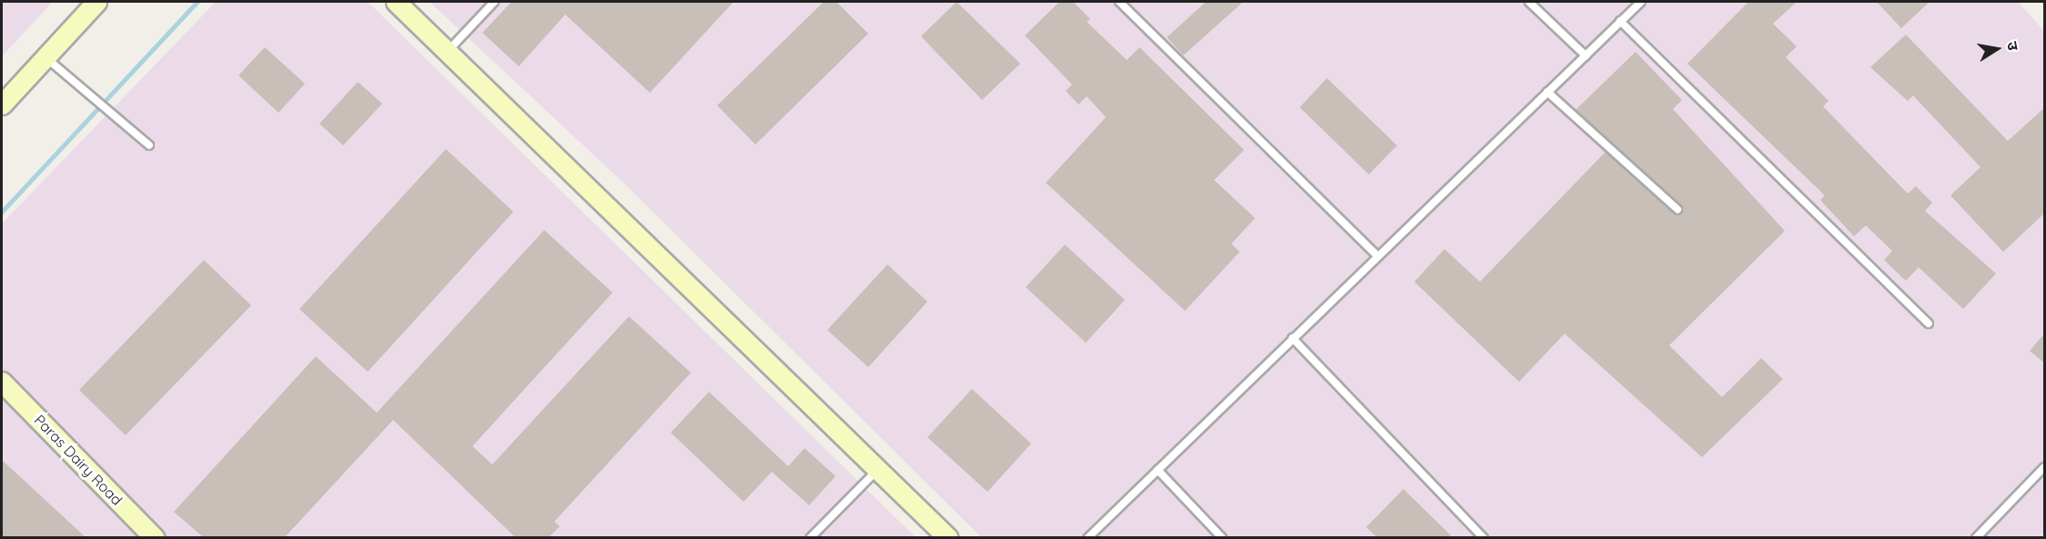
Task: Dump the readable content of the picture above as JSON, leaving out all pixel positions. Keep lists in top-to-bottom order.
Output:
{
  "streets": {
    "street": ["Paras Dairy Road"]
  },
  "north": "right"
}
